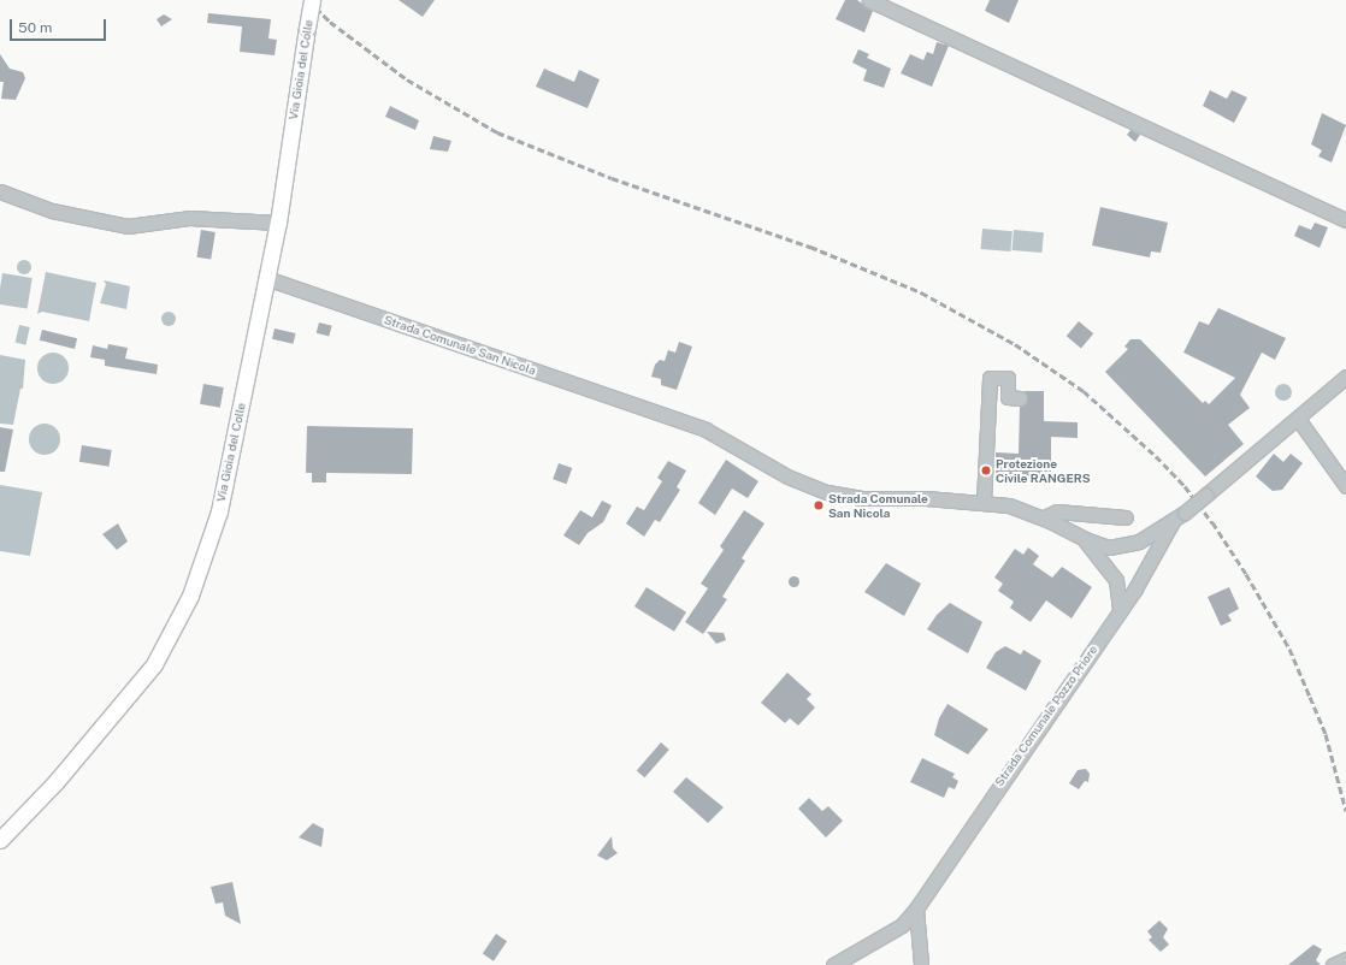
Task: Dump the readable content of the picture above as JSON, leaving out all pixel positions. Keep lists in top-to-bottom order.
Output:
{
  "streets": {
    "main road": ["Via Gioia del Colle"],
    "street": ["Strada Comunale San Nicola", "Strada Comunale Pozzo Priore"]
  },
  "crossings": [
    ["Via Gioia del Colle", "Strada Comunale San Nicola"]
  ],
  "places": ["Protezione Civile RANGERS", "Strada Comunale San Nicola"],
  "scale_bar": "50 m"
}
